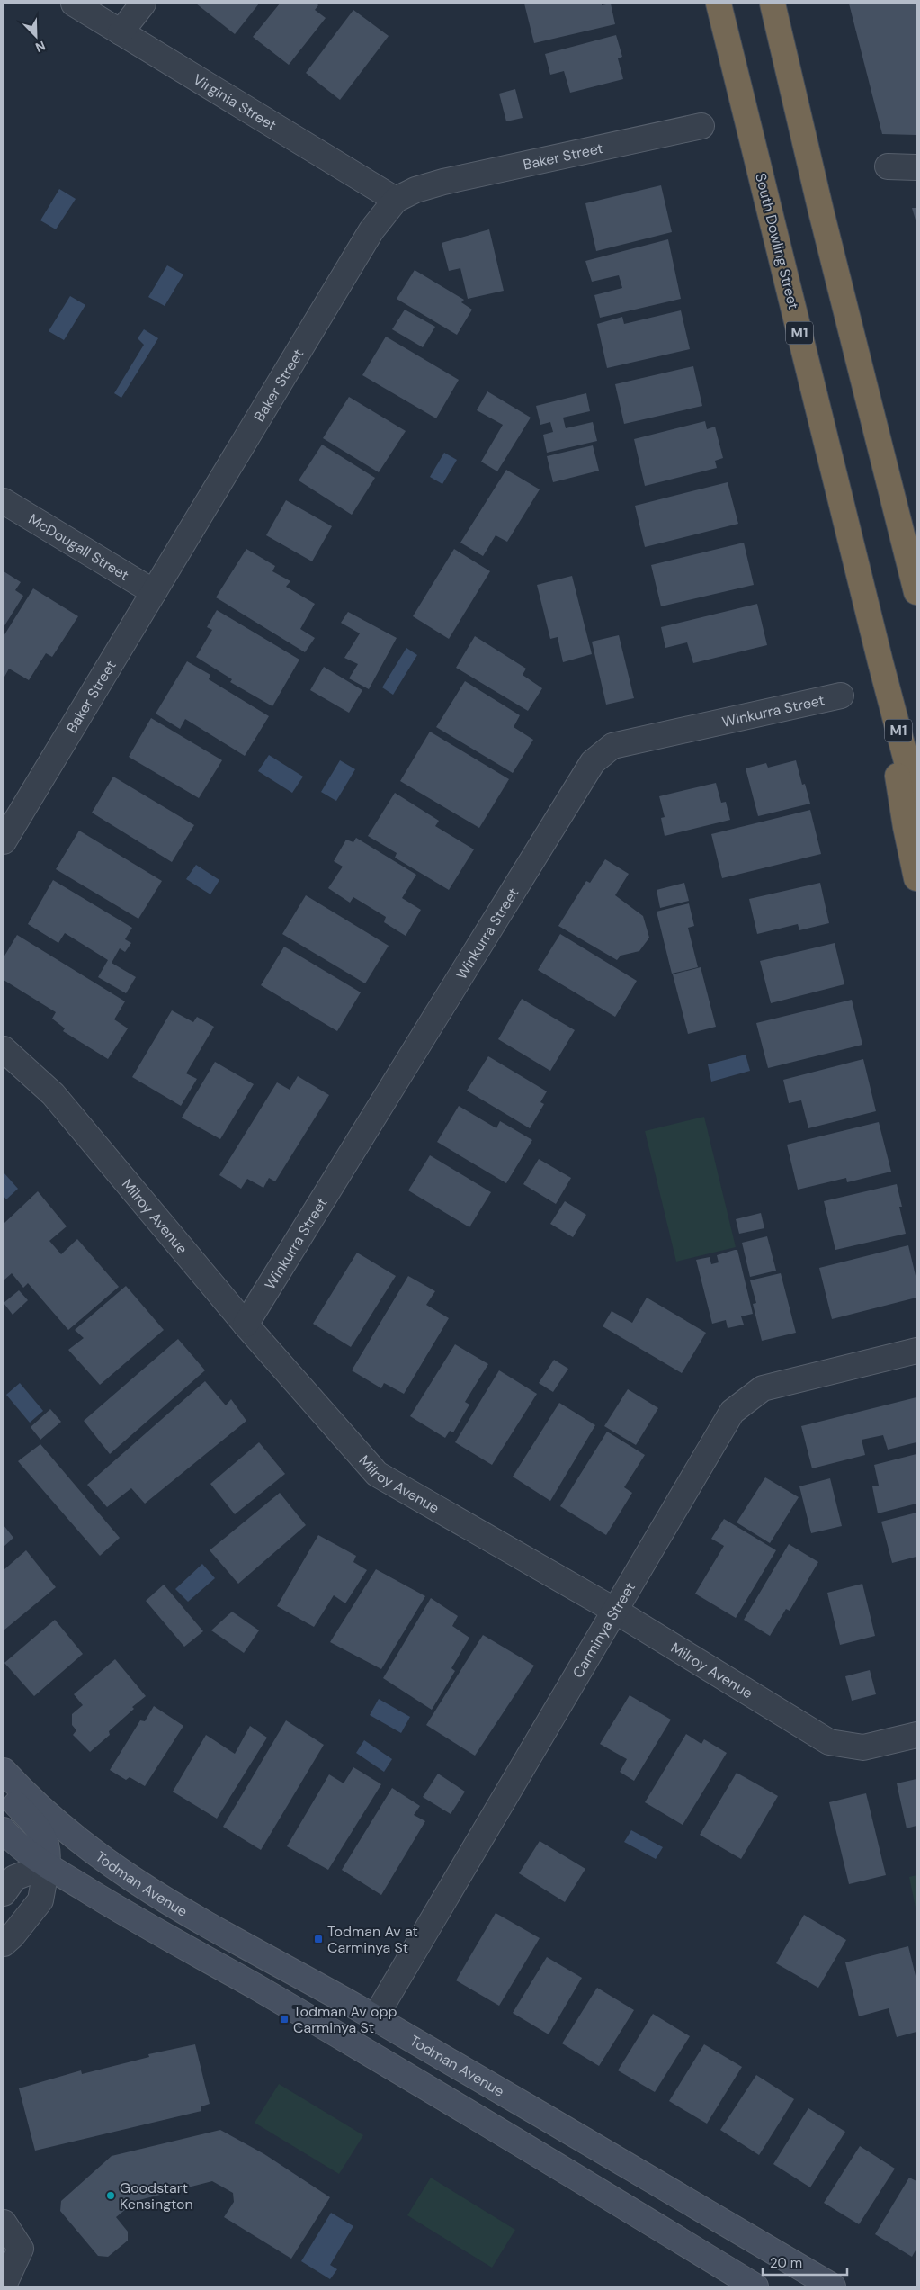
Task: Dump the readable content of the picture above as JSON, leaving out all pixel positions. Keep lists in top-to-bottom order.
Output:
{
  "streets": {
    "highway": ["South Dowling Street", "M1"],
    "main road": ["Todman Avenue"],
    "street": [
      "Virginia Street",
      "Baker Street",
      "McDougall Street",
      "Winkurra Street",
      "Milroy Avenue",
      "Carminya Street"
    ]
  },
  "crossings": [
    ["Virginia Street", "Baker Street"],
    ["Baker Street", "McDougall Street"],
    ["South Dowling Street", "M1"],
    ["Winkurra Street", "Milroy Avenue"],
    ["Milroy Avenue", "Carminya Street"],
    ["Carminya Street", "Todman Avenue"]
  ],
  "places": {
    "transit": ["Todman Av at Carminya St", "Todman Av opp Carminya St"],
    "other": ["Goodstart Kensington"]
  },
  "scale_bar": "20 m",
  "north": "bottom right"
}
